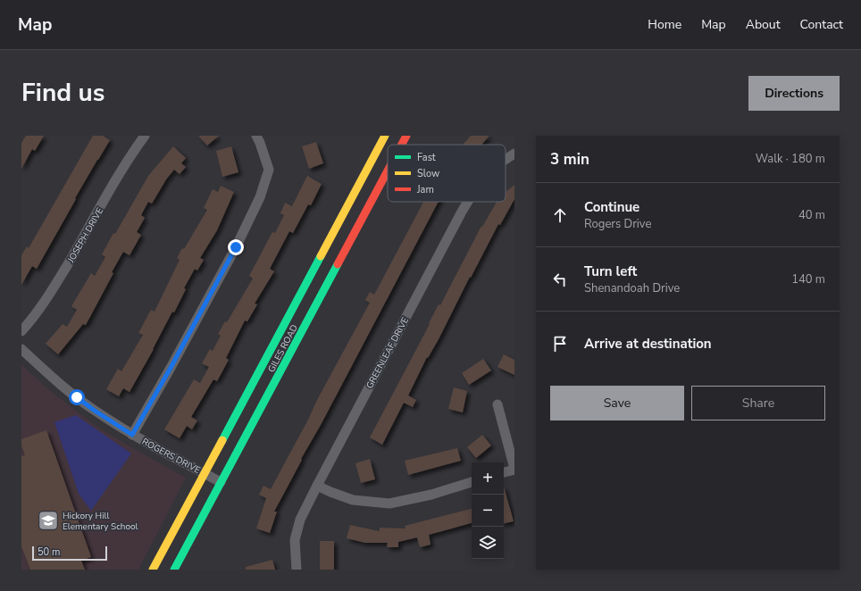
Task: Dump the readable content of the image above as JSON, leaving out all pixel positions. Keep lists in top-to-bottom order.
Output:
{
  "streets": {
    "main road": ["GILES ROAD"],
    "street": ["JOSEPH DRIVE", "GREENLEAF DRIVE", "ROGERS DRIVE"]
  },
  "crossings": [
    ["GILES ROAD", "ROGERS DRIVE"]
  ],
  "places": {
    "school or university": ["Hickory Hill Elementary School"]
  },
  "legend": ["Fast", "Slow", "Jam"],
  "scale_bar": "50 m",
  "page": {
    "header": "Map",
    "nav": [
      "Home",
      "Map",
      "About",
      "Contact"
    ],
    "title": "Find us",
    "buttons": [
      "Directions",
      ["Save", "Share"]
    ],
    "heading": ["3 min", "Walk · 180 m"],
    "list": [
      ["Continue", "Rogers Drive", "40 m"],
      ["Turn left", "Shenandoah Drive", "140 m"],
      "Arrive at destination"
    ],
    "map_buttons": ["+", "−"],
    "scale": "50 m"
  }
}
